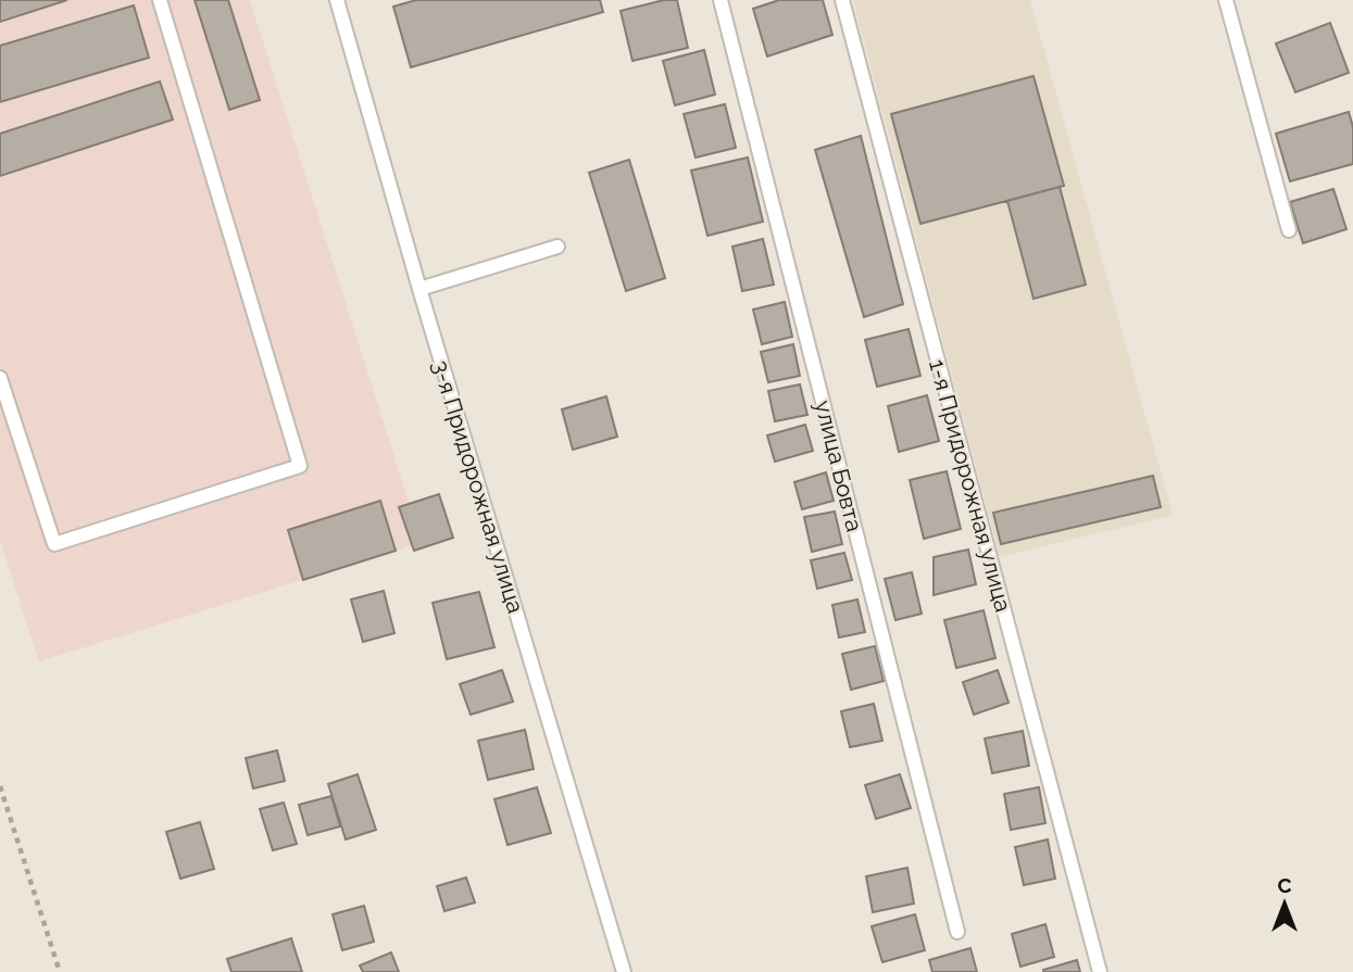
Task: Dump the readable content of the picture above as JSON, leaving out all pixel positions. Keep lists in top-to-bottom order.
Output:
{
  "streets": {
    "lane": ["улица Бовта", "1-я Придорожная улица", "3-я Придорожная улица"]
  },
  "north": "top"
}
